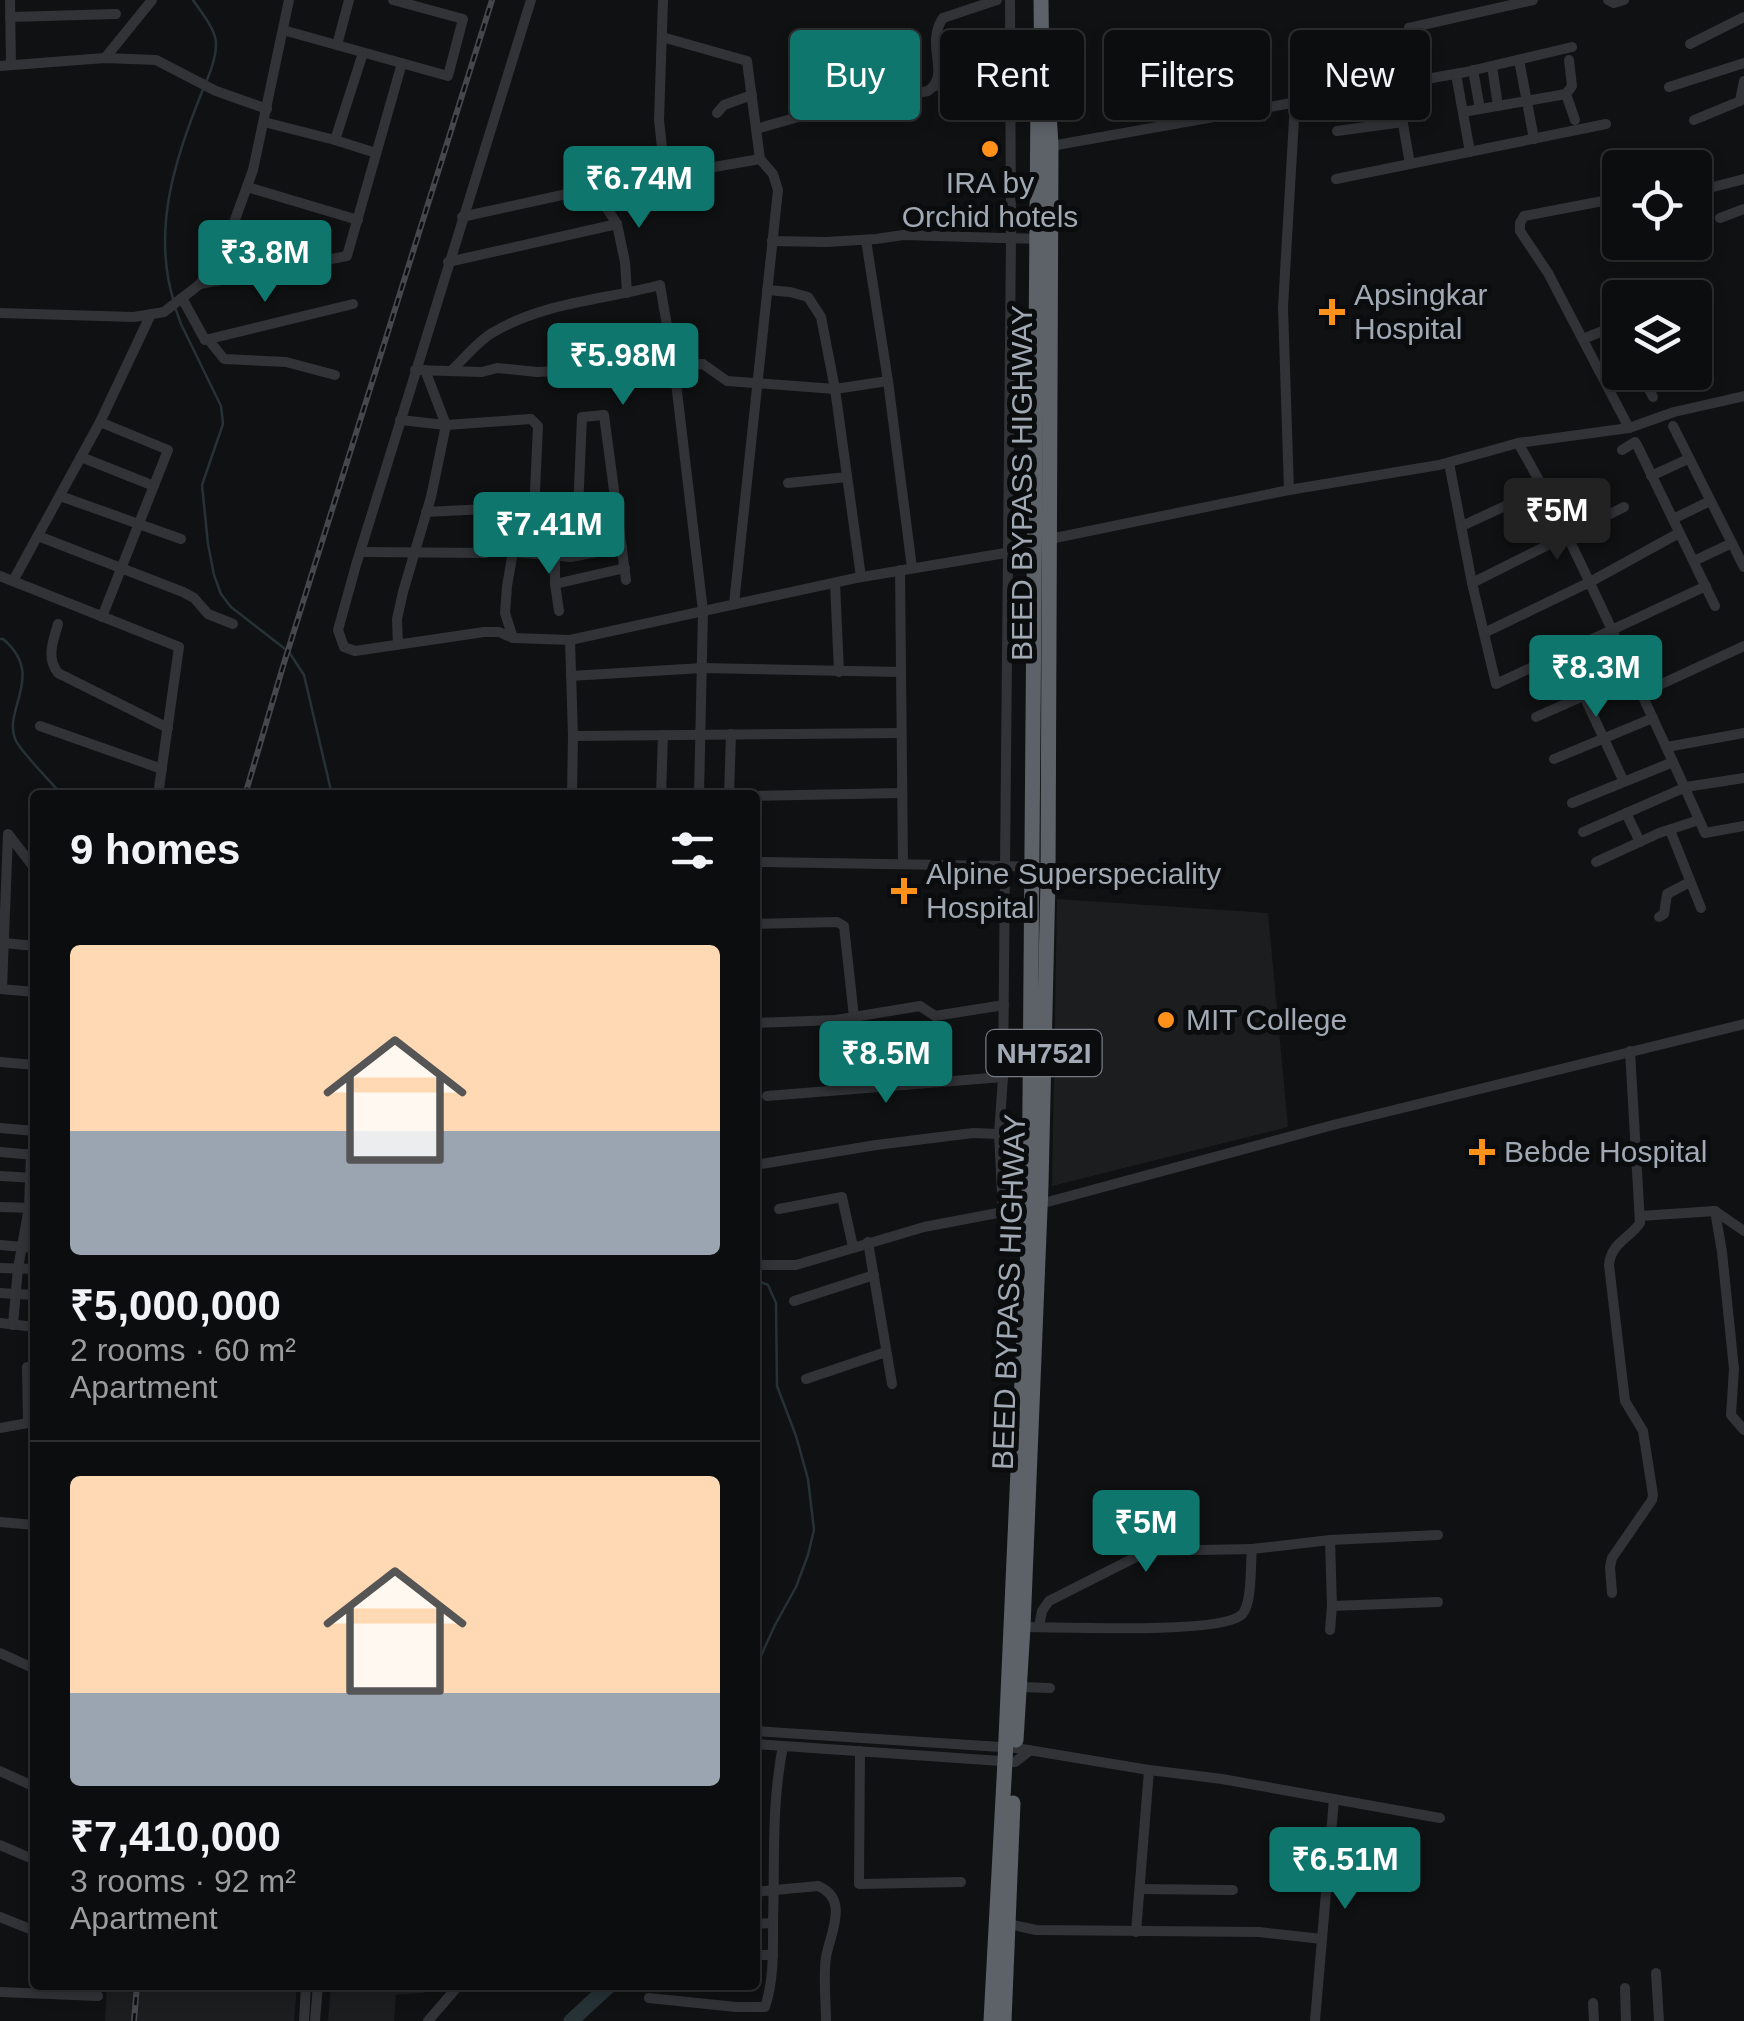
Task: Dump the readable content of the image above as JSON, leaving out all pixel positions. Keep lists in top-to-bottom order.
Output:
{
  "streets": {
    "highway": ["BEED BYPASS HIGHWAY", "NH752I"]
  },
  "places": {
    "other": ["IRA by Orchid hotels", "MIT College"],
    "health": ["Apsingkar Hospital", "Alpine Superspeciality Hospital", "Bebde Hospital"]
  },
  "page": {
    "chip": [
      "Buy",
      "Rent",
      "Filters",
      "New"
    ],
    "price": [
      "₹6.74M",
      "₹3.8M",
      "₹5.98M",
      "₹5M",
      "₹7.41M",
      "₹8.3M",
      "₹8.5M",
      "₹5M",
      "₹6.51M"
    ],
    "heading": "9 homes",
    "list": [
      {
        "name": "₹5,000,000",
        "note": "2 rooms · 60 m² · Apartment"
      },
      {
        "name": "₹7,410,000",
        "note": "3 rooms · 92 m² · Apartment"
      }
    ]
  }
}
